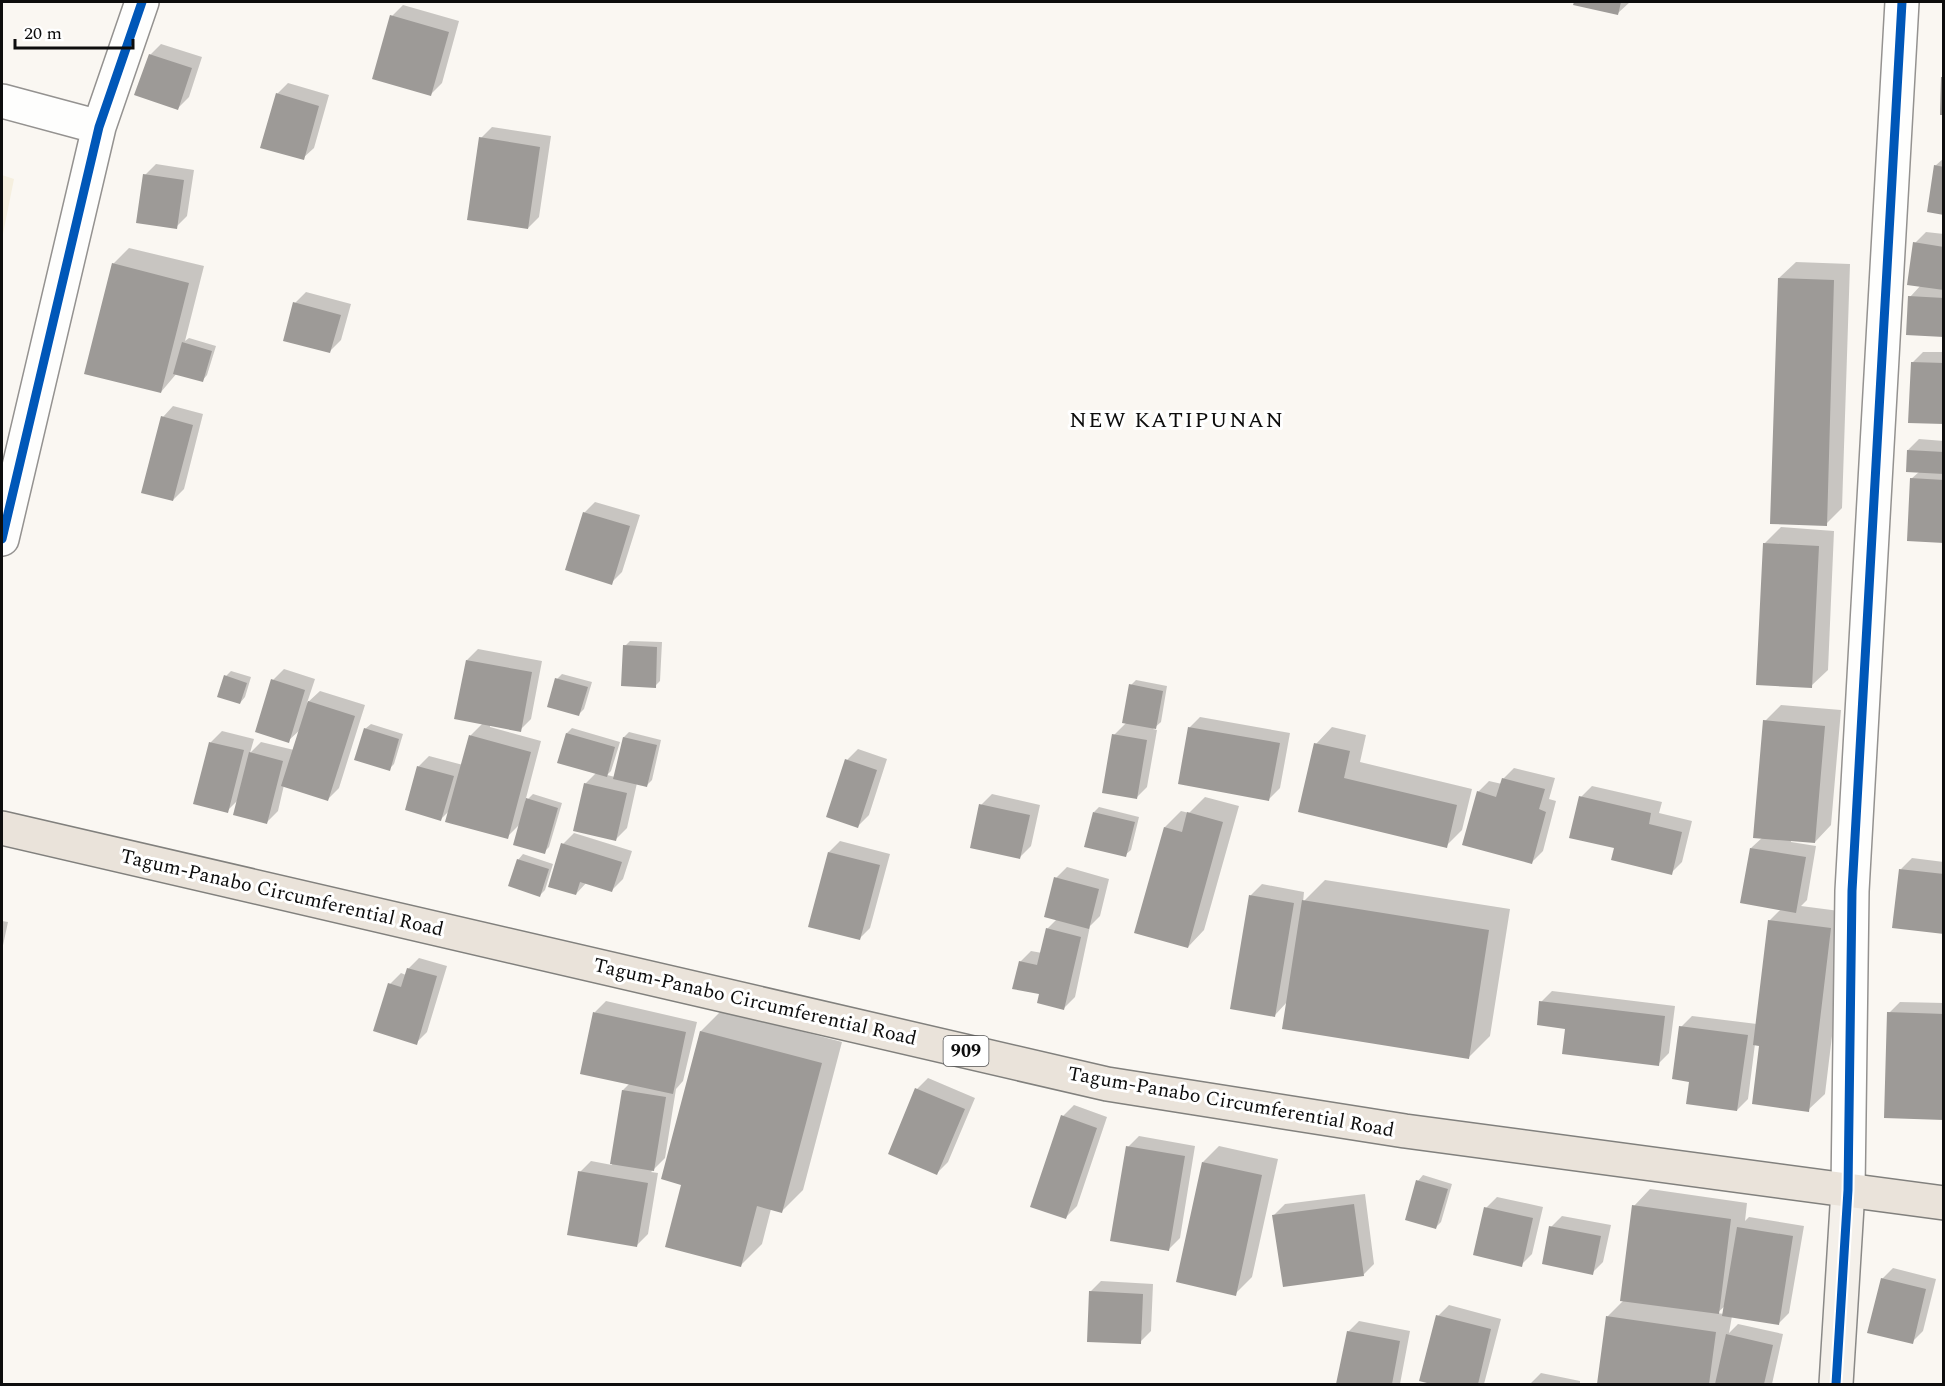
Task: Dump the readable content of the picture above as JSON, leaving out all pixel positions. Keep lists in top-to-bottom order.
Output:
{
  "streets": {
    "main road": ["Tagum-Panabo Circumferential Road", "909"]
  },
  "districts": ["NEW KATIPUNAN"],
  "scale_bar": "20 m"
}
